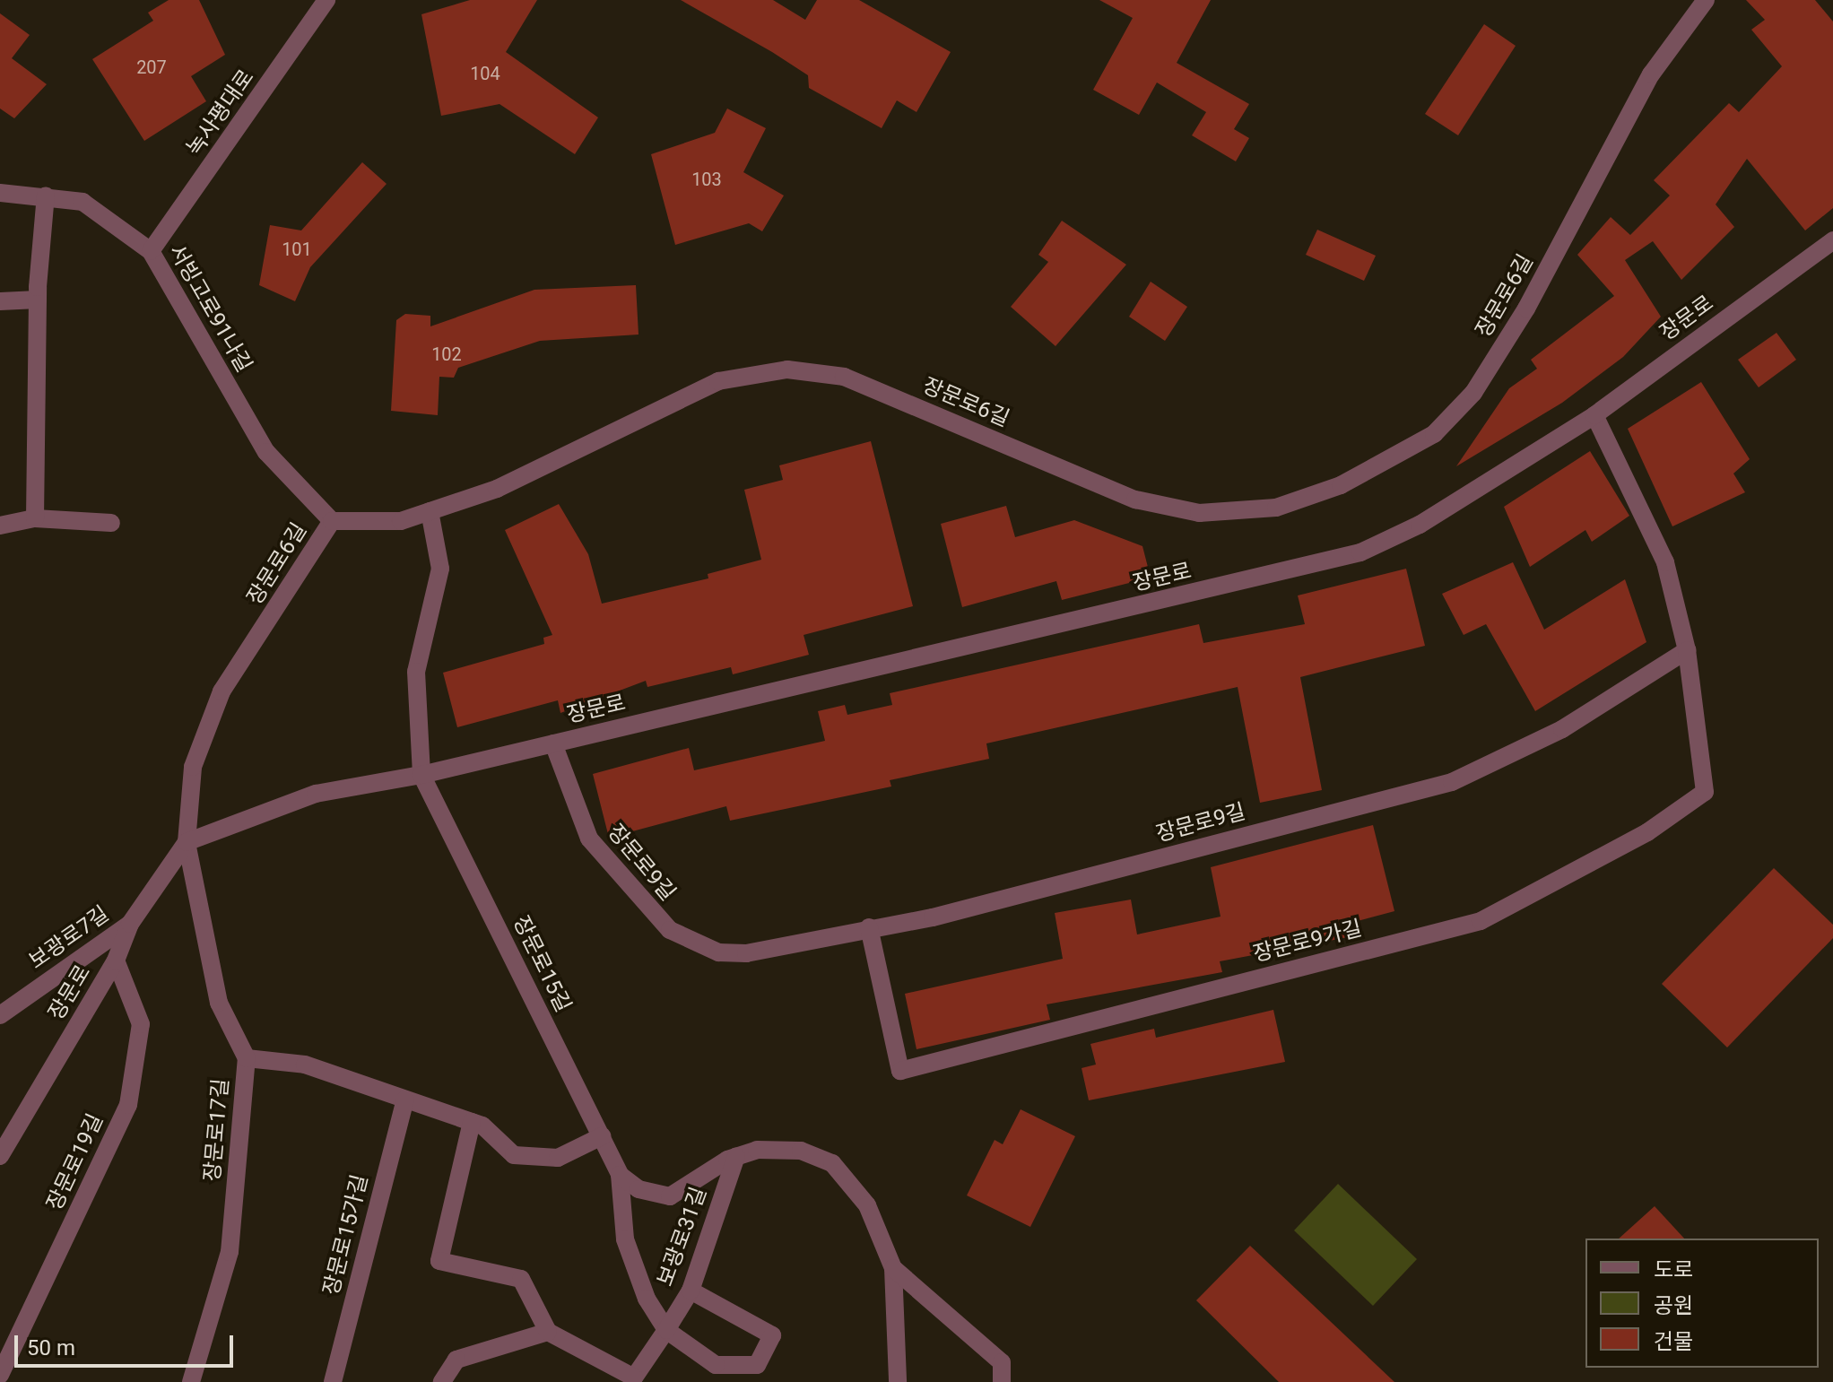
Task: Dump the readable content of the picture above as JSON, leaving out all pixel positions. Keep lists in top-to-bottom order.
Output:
{
  "streets": {
    "street": [
      "녹사평대로",
      "장문로6길",
      "서빙고로91나길",
      "장문로",
      "장문로9길",
      "보광로7길",
      "장문로9가길",
      "장문로15길",
      "장문로17길",
      "장문로19길",
      "장문로15가길",
      "보광로31길"
    ]
  },
  "crossings": [
    ["녹사평대로", "서빙고로91나길"],
    ["장문로6길", "서빙고로91나길"],
    ["장문로6길", "장문로"],
    ["장문로6길", "장문로17길"],
    ["장문로", "장문로9길"],
    ["장문로", "보광로7길"],
    ["장문로", "장문로15길"],
    ["장문로", "장문로17길"],
    ["장문로", "장문로19길"],
    ["장문로9길", "장문로9가길"],
    ["장문로15길", "보광로31길"]
  ],
  "house_numbers": [
    "207",
    "104",
    "103",
    "101",
    "102"
  ],
  "legend": ["도로", "공원", "건물"],
  "scale_bar": "50 m"
}
